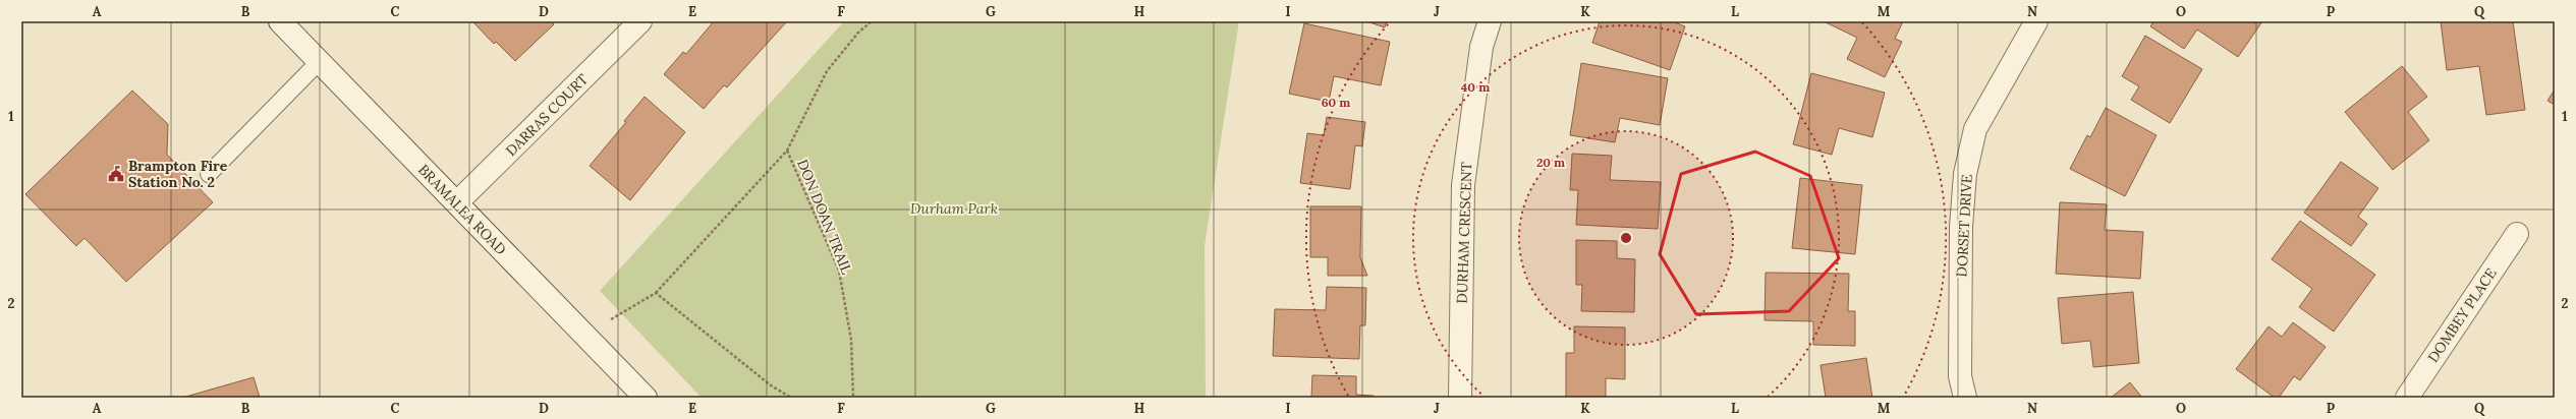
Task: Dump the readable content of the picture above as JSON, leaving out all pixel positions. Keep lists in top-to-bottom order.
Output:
{
  "streets": {
    "street": [
      "DARRAS COURT",
      "BRAMALEA ROAD",
      "DORSET DRIVE",
      "DURHAM CRESCENT",
      "DOMBEY PLACE"
    ],
    "path": ["DON DOAN TRAIL"]
  },
  "crossings": [
    ["DARRAS COURT", "BRAMALEA ROAD"]
  ],
  "parks": ["Durham Park"],
  "places": {
    "public building": ["Brampton Fire Station No. 2"]
  },
  "grid": {
    "columns": [
      "A",
      "B",
      "C",
      "D",
      "E",
      "F",
      "G",
      "H",
      "I",
      "J",
      "K",
      "L",
      "M",
      "N",
      "O",
      "P",
      "Q"
    ],
    "rows": ["1", "2"]
  },
  "rings": ["40 m", "60 m", "20 m"]
}
